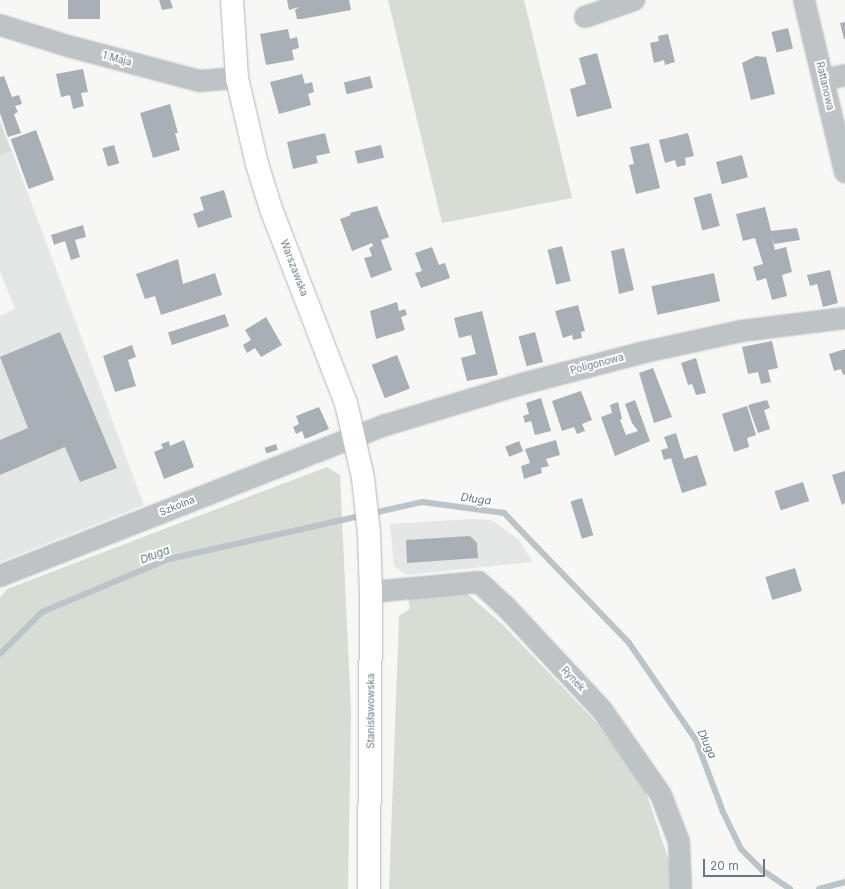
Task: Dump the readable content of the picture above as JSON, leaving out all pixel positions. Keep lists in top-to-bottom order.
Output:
{
  "streets": {
    "main road": ["Warszawska", "Stanisławowska"],
    "street": [
      "1 Maja",
      "Rattanowa",
      "Poligonowa",
      "Szkolna",
      "Rynek"
    ]
  },
  "crossings": [
    ["1 Maja", "Warszawska"],
    ["Warszawska", "Poligonowa"],
    ["Warszawska", "Szkolna"],
    ["Warszawska", "Stanisławowska"],
    ["Poligonowa", "Szkolna"],
    ["Rynek", "Stanisławowska"]
  ],
  "water": ["Długa"],
  "scale_bar": "20 m"
}
